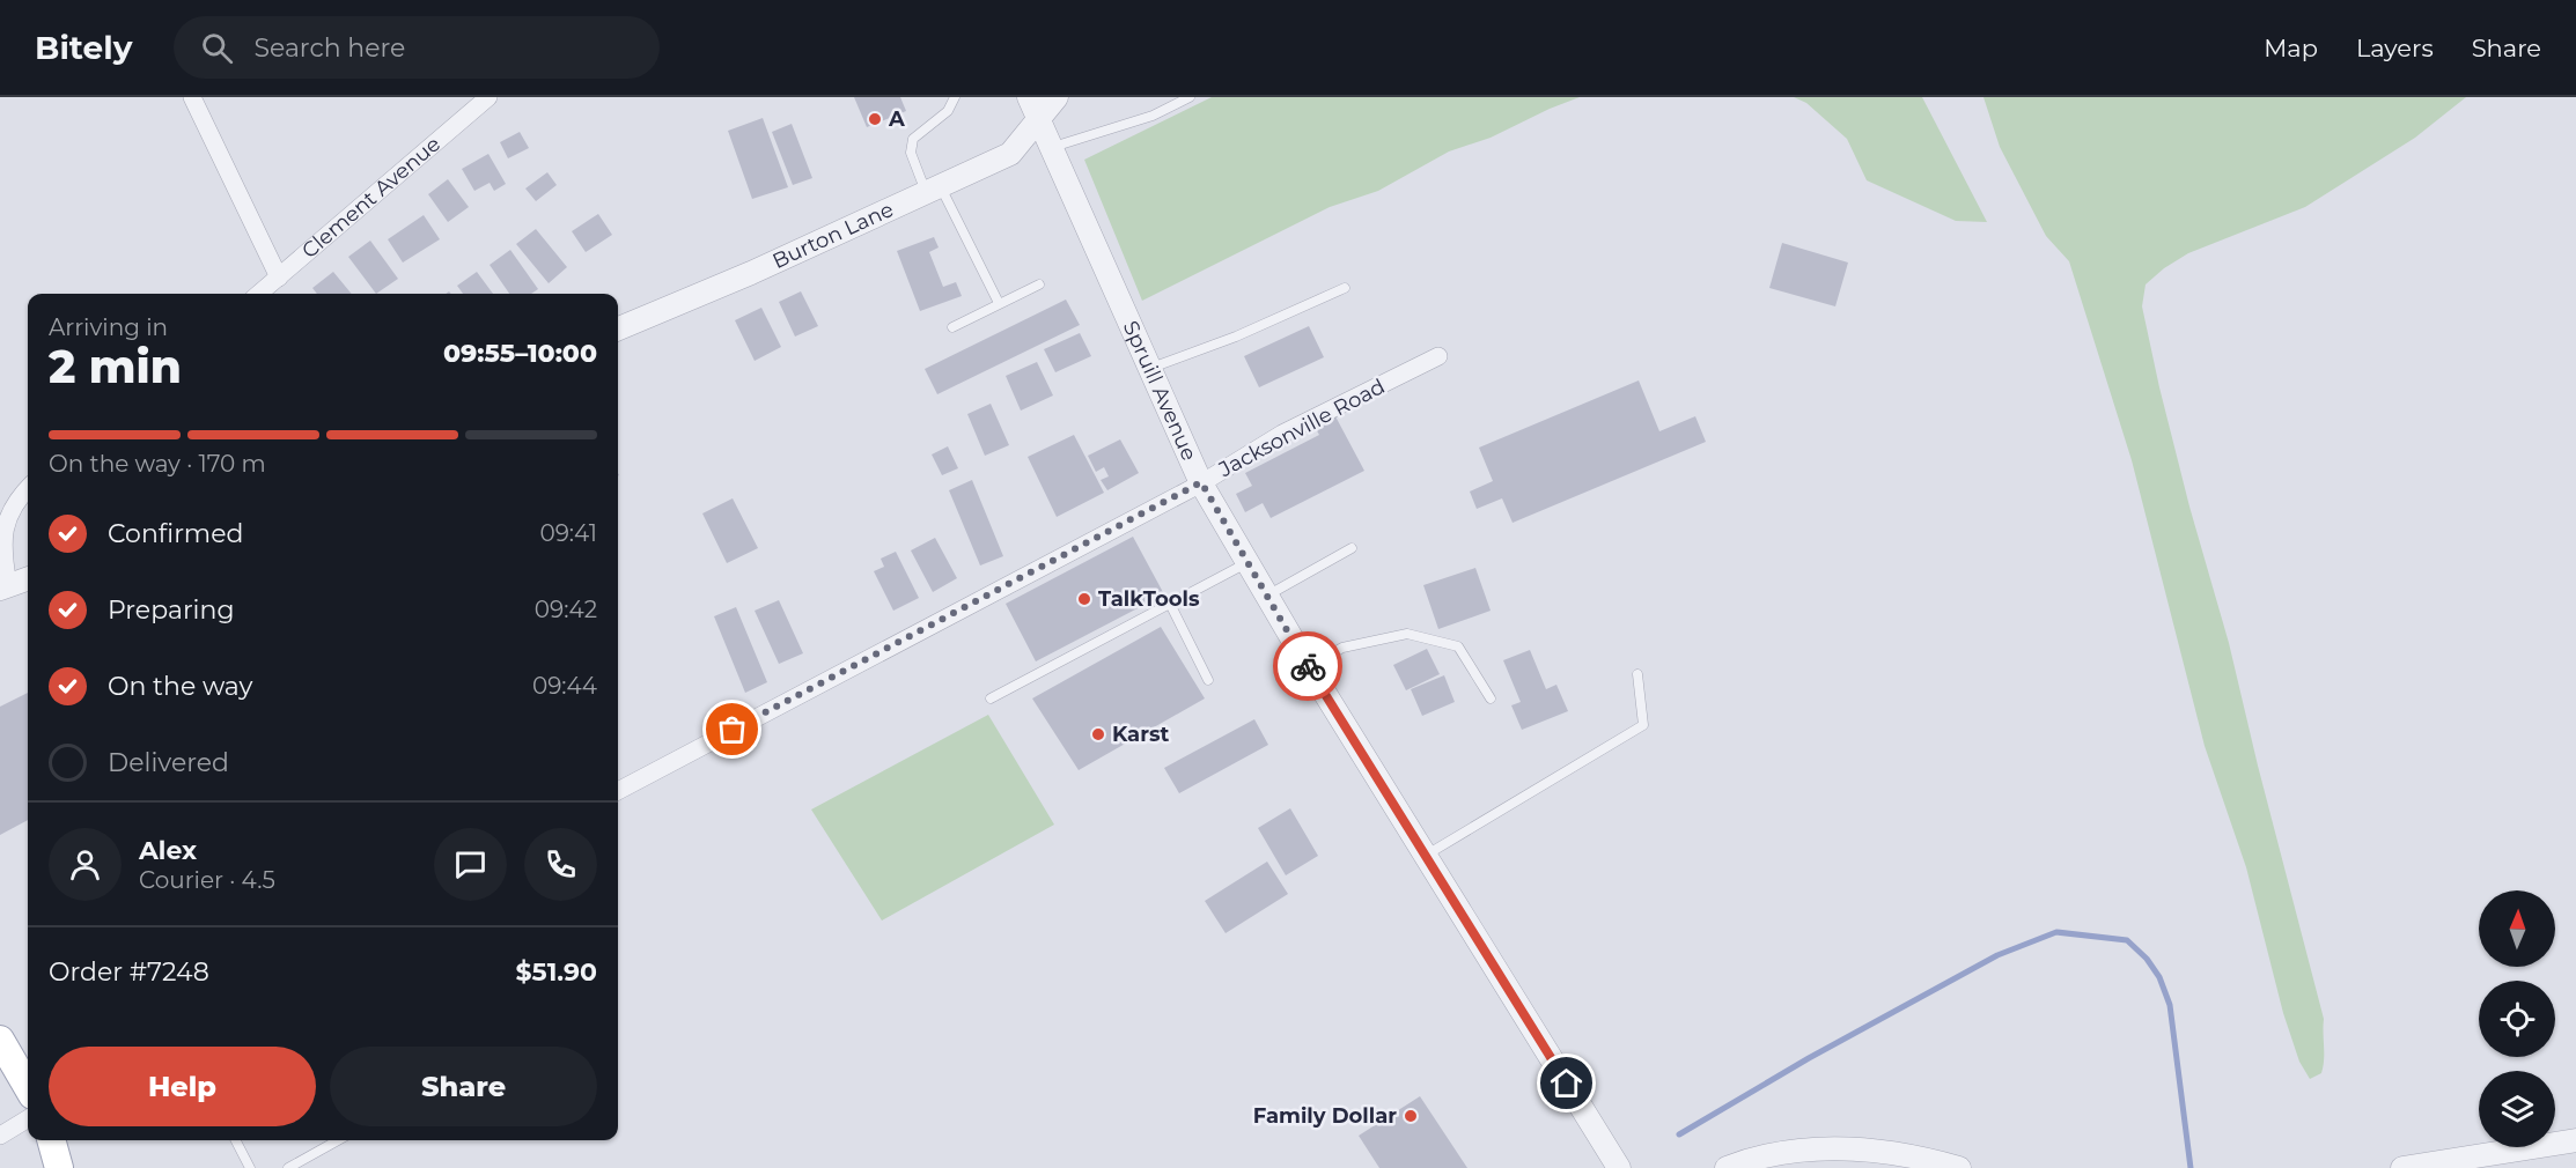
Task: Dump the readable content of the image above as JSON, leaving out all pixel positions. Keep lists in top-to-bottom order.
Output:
{
  "streets": {
    "street": [
      "Clement Avenue",
      "Burton Lane",
      "Spruill Avenue",
      "Jacksonville Road"
    ]
  },
  "crossings": [
    ["Burton Lane", "Spruill Avenue"],
    ["Spruill Avenue", "Jacksonville Road"]
  ],
  "places": [
    "A",
    "TalkTools",
    "Karst",
    "Family Dollar"
  ],
  "north": "top",
  "page": {
    "header": "Bitely",
    "search": "Search here",
    "nav": ["Map", "Layers", "Share"],
    "heading": ["2 min", "Arriving in", "09:55–10:00"],
    "panel": [
      "Alex",
      "Courier · 4.5",
      "Order #7248",
      "$51.90"
    ],
    "bar": "On the way · 170 m",
    "list": [
      ["Confirmed", "09:41"],
      ["Preparing", "09:42"],
      ["On the way", "09:44"],
      "Delivered"
    ],
    "buttons": ["Help", "Share"]
  }
}
